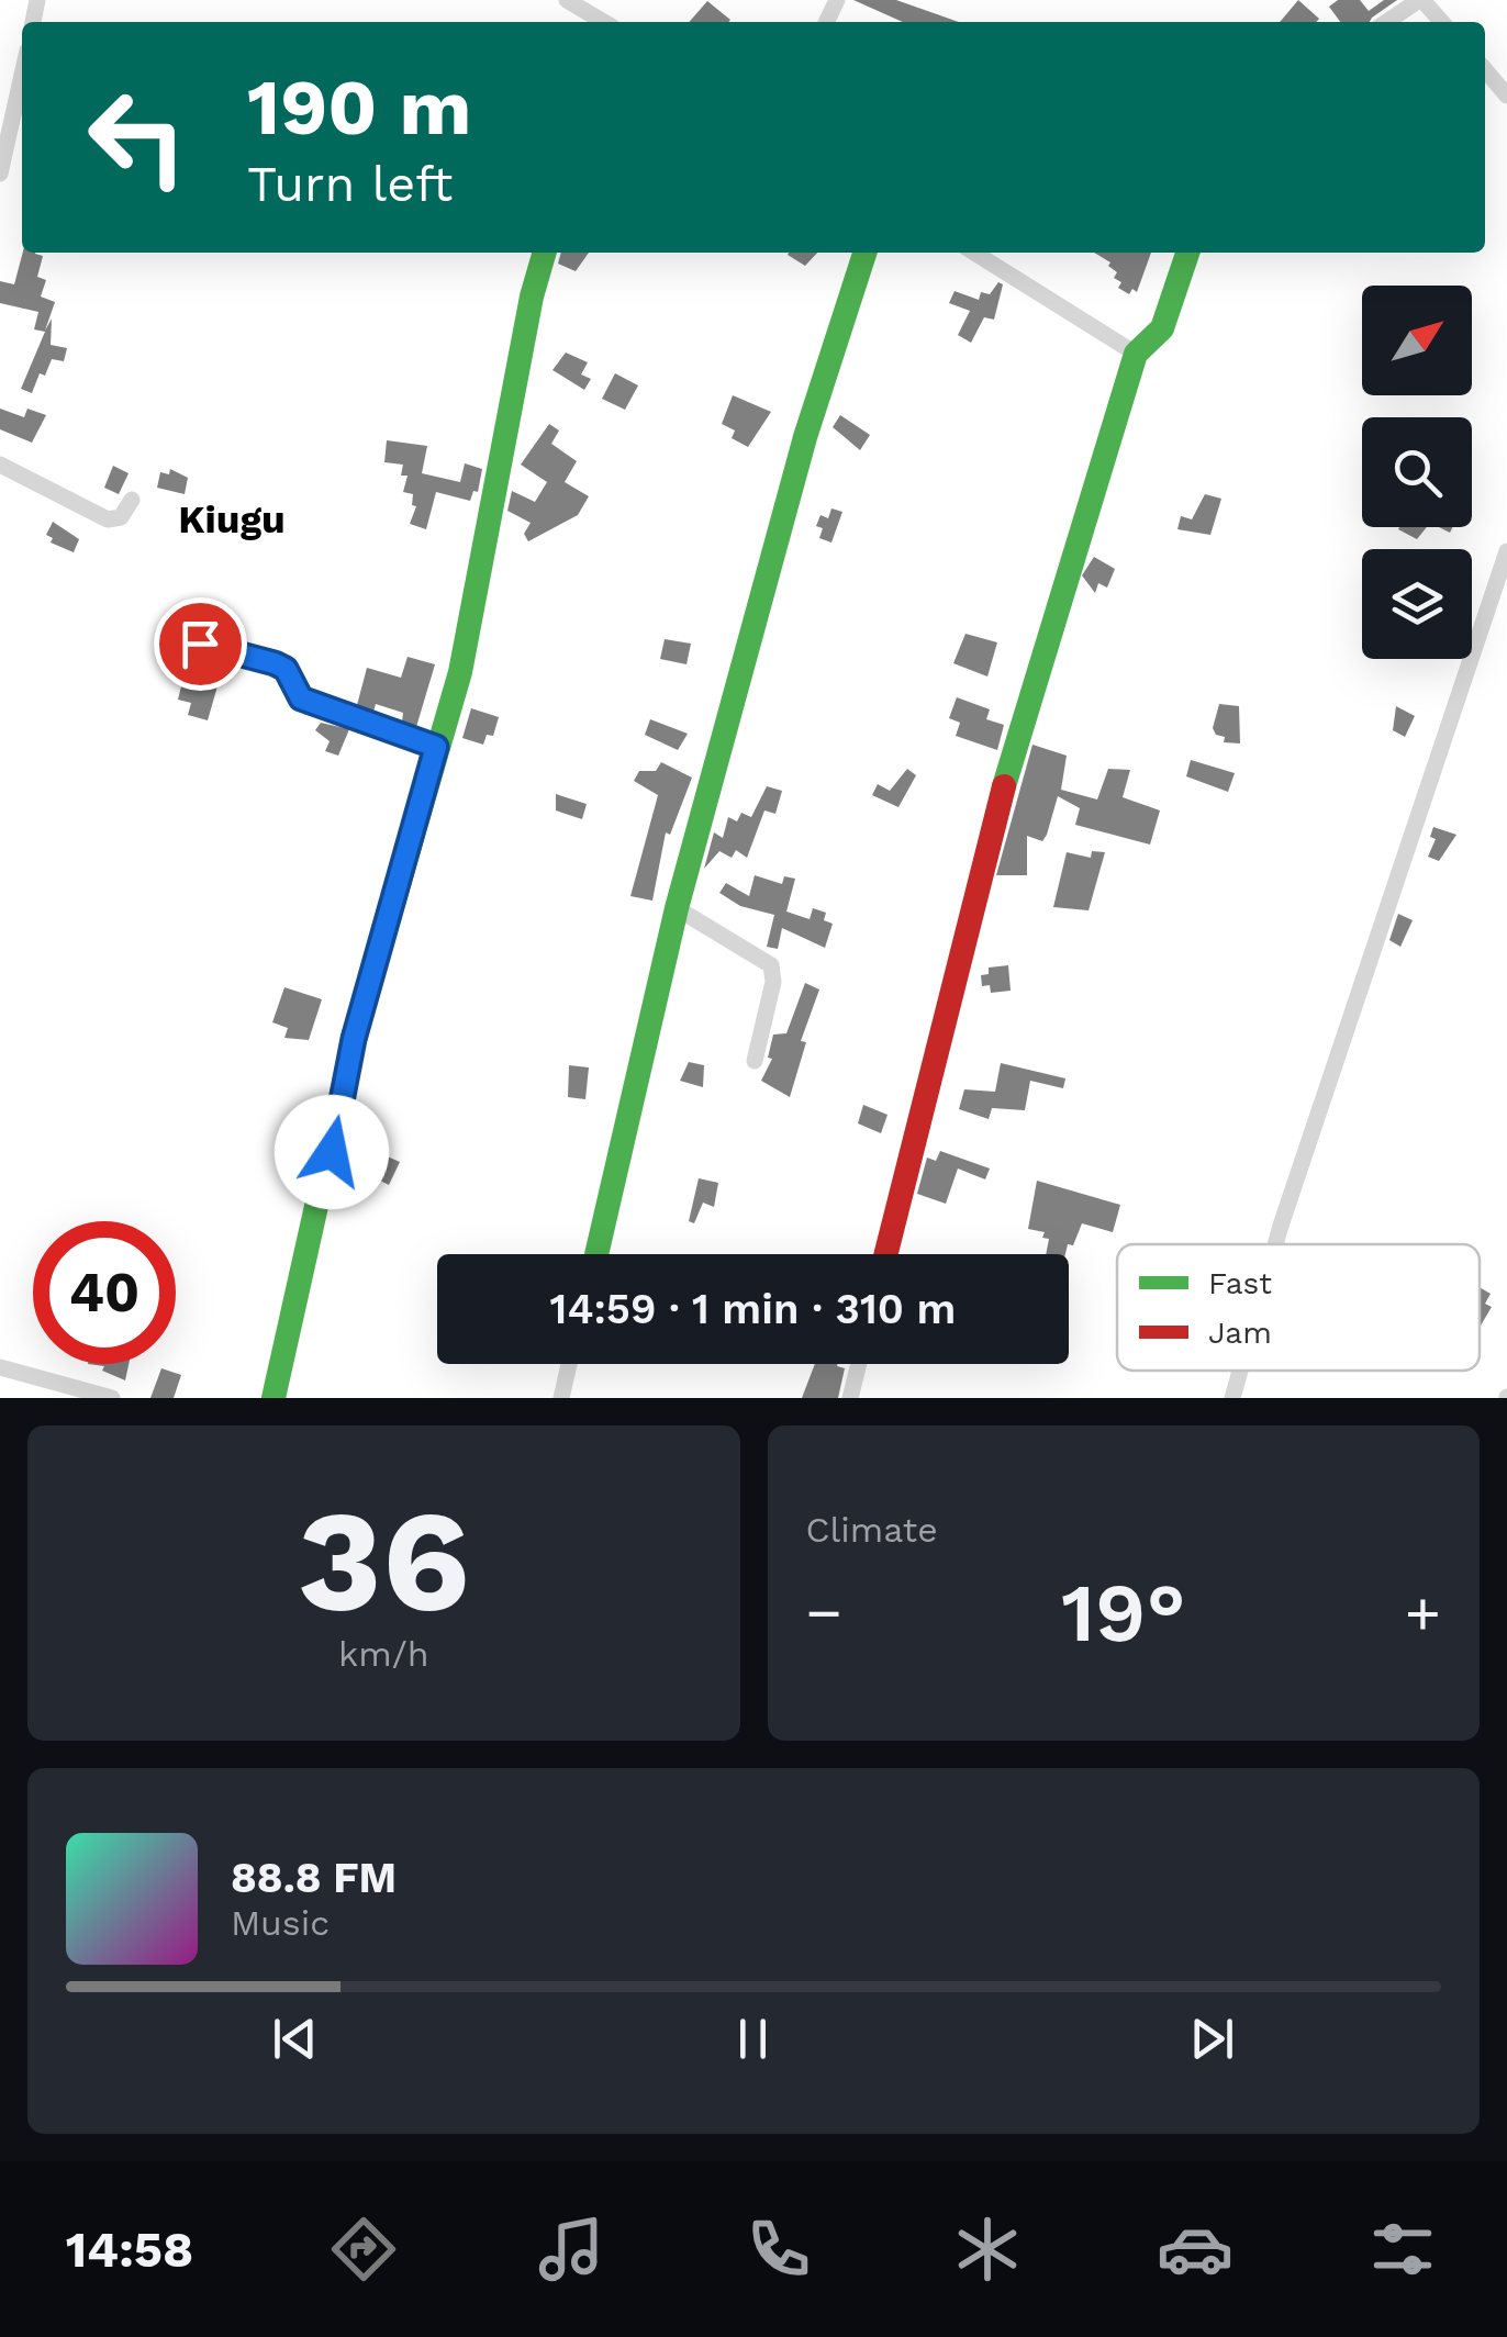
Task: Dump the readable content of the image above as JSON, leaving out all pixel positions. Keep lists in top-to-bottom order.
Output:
{
  "districts": ["Kiugu"],
  "legend": ["Fast", "Jam"],
  "north": "top right",
  "page": {
    "turn": ["190 m", "Turn left"],
    "limit": "40",
    "trip": "14:59 · 1 min · 310 m",
    "tile": [
      ["36", "km/h"],
      "Climate"
    ],
    "heat": ["−", "19°", "+"],
    "song": ["88.8 FM", "Music"],
    "tabs": "14:58"
  }
}
